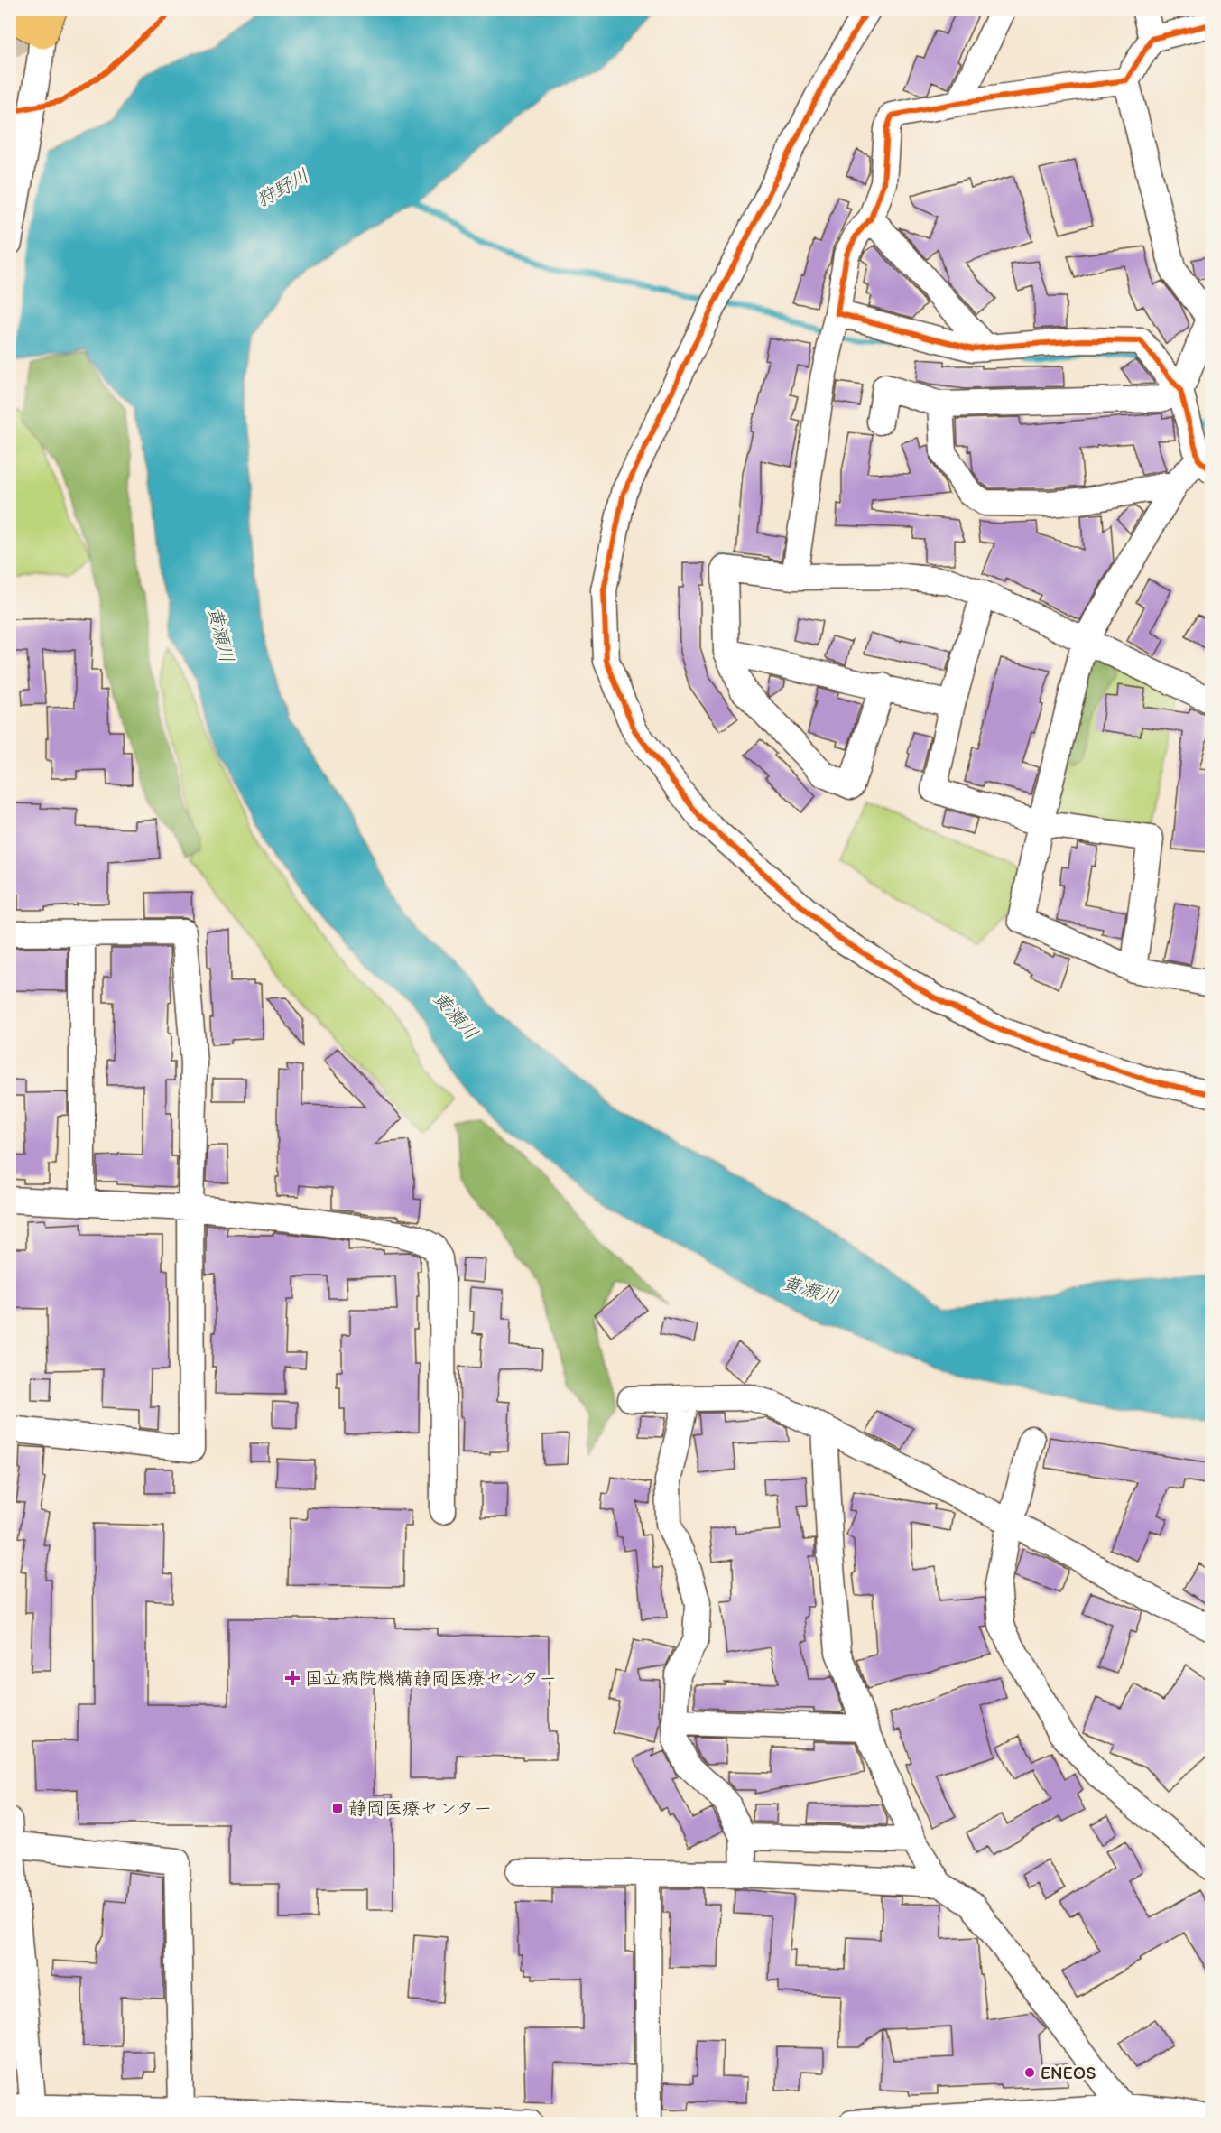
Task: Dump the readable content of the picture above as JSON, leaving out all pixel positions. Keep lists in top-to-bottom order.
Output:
{
  "water": ["狩野川", "黄瀬川"],
  "places": {
    "health": ["国立病院機構静岡医療センター"],
    "transit": ["静岡医療センター"],
    "other": ["ENEOS"]
  }
}
